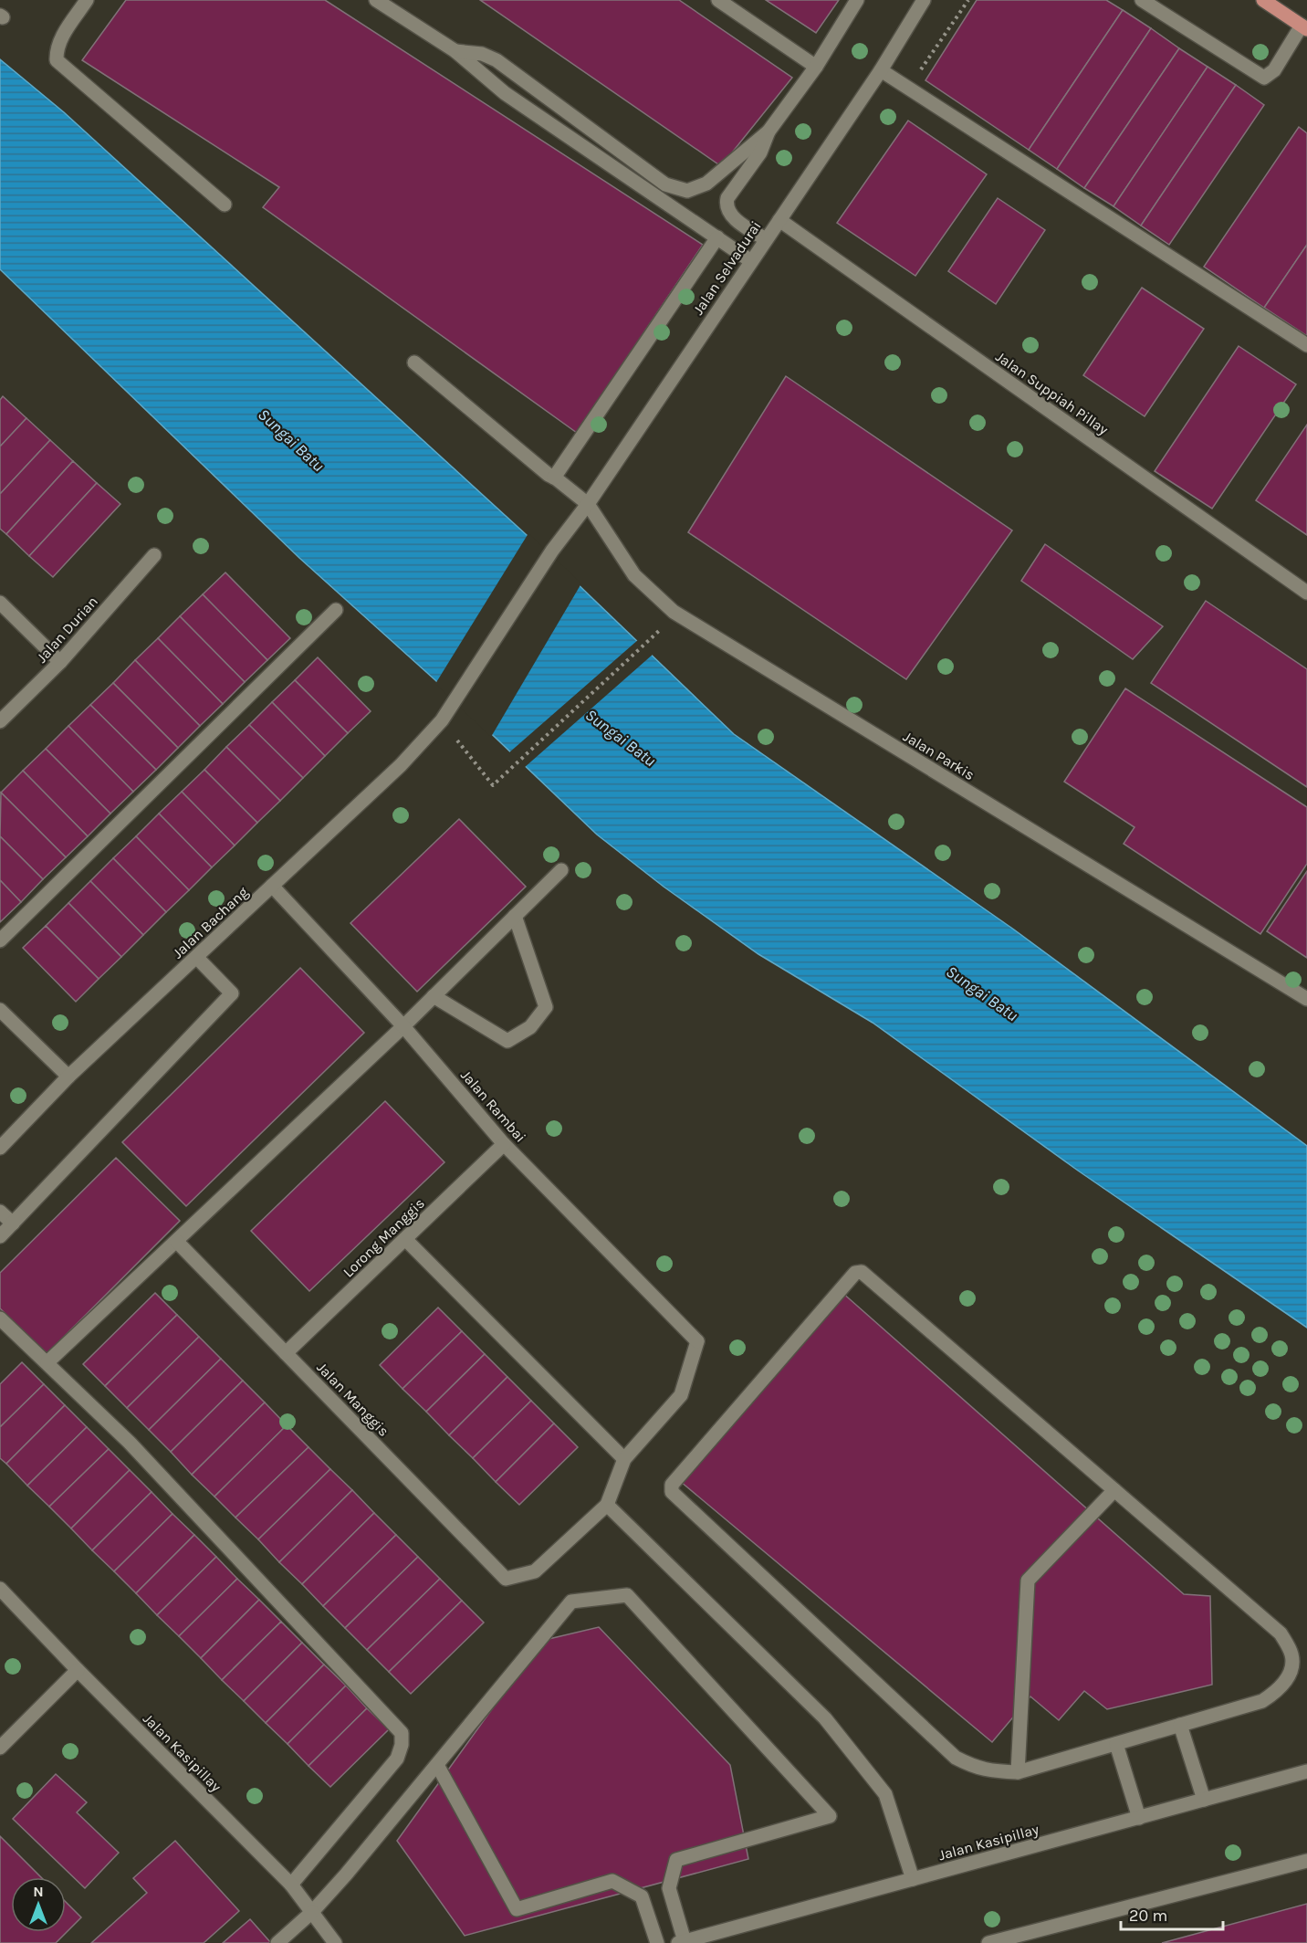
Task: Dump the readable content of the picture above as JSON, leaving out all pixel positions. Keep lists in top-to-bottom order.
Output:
{
  "streets": {
    "street": [
      "Jalan Selvadurai",
      "Jalan Suppiah Pillay",
      "Jalan Durian",
      "Jalan Parkis",
      "Jalan Bachang",
      "Jalan Rambai",
      "Lorong Manggis",
      "Jalan Manggis",
      "Jalan Kasipillay"
    ]
  },
  "crossings": [
    ["Jalan Selvadurai", "Jalan Suppiah Pillay"],
    ["Jalan Selvadurai", "Jalan Parkis"],
    ["Jalan Selvadurai", "Jalan Bachang"],
    ["Jalan Bachang", "Jalan Rambai"],
    ["Jalan Rambai", "Lorong Manggis"],
    ["Lorong Manggis", "Jalan Manggis"]
  ],
  "water": ["Sungai Batu"],
  "scale_bar": "20 m",
  "north": "top"
}
